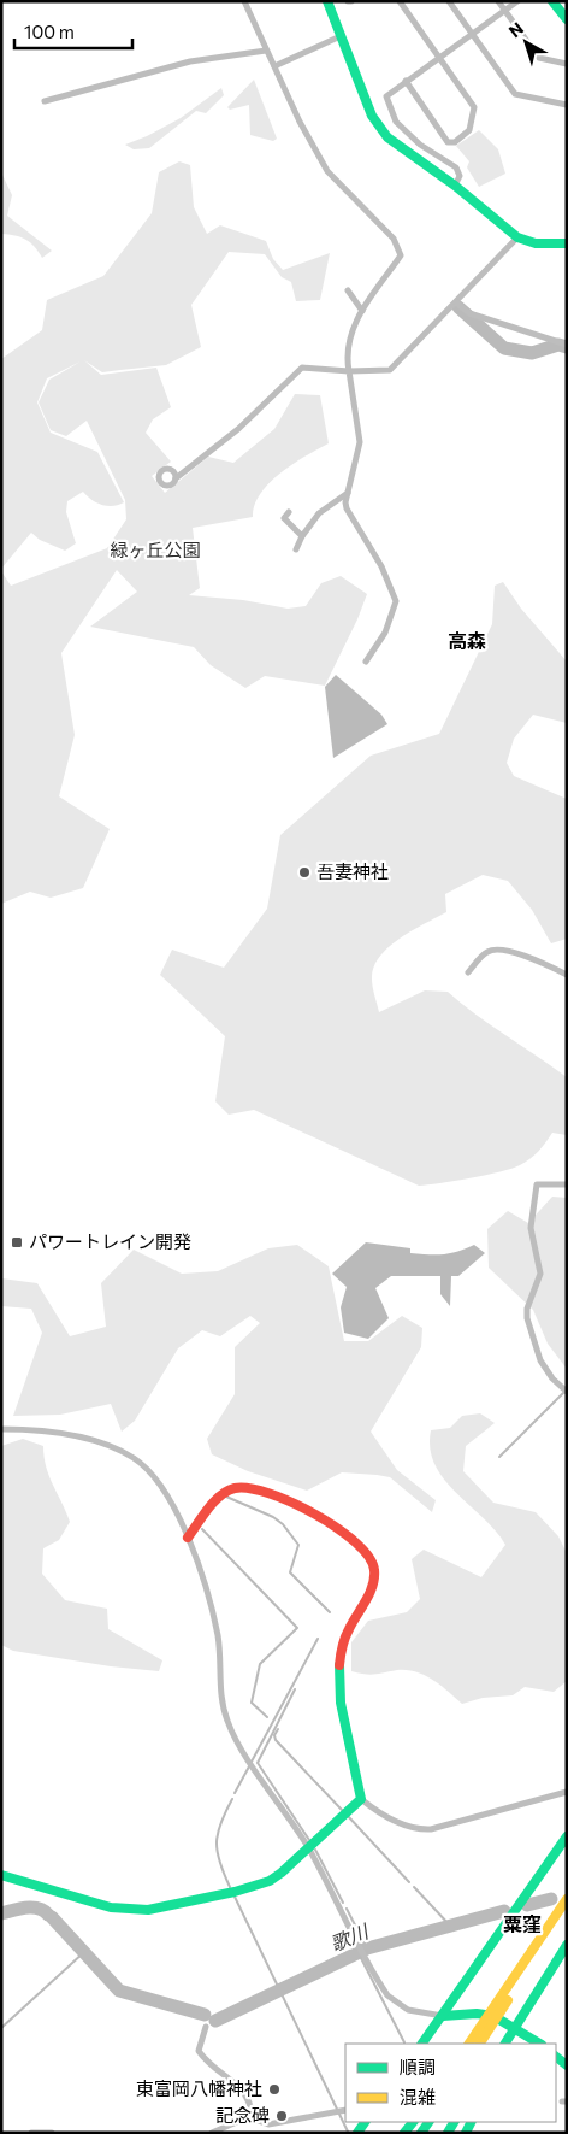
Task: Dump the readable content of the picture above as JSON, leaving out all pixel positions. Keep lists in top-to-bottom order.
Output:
{
  "districts": ["高森", "粟窪"],
  "water": ["歌川"],
  "parks": ["緑ヶ丘公園"],
  "places": {
    "other": ["吾妻神社", "東富岡八幡神社", "記念碑"],
    "transit": ["パワートレイン開発"]
  },
  "legend": ["順調", "混雑"],
  "scale_bar": "100 m",
  "north": "top left"
}
